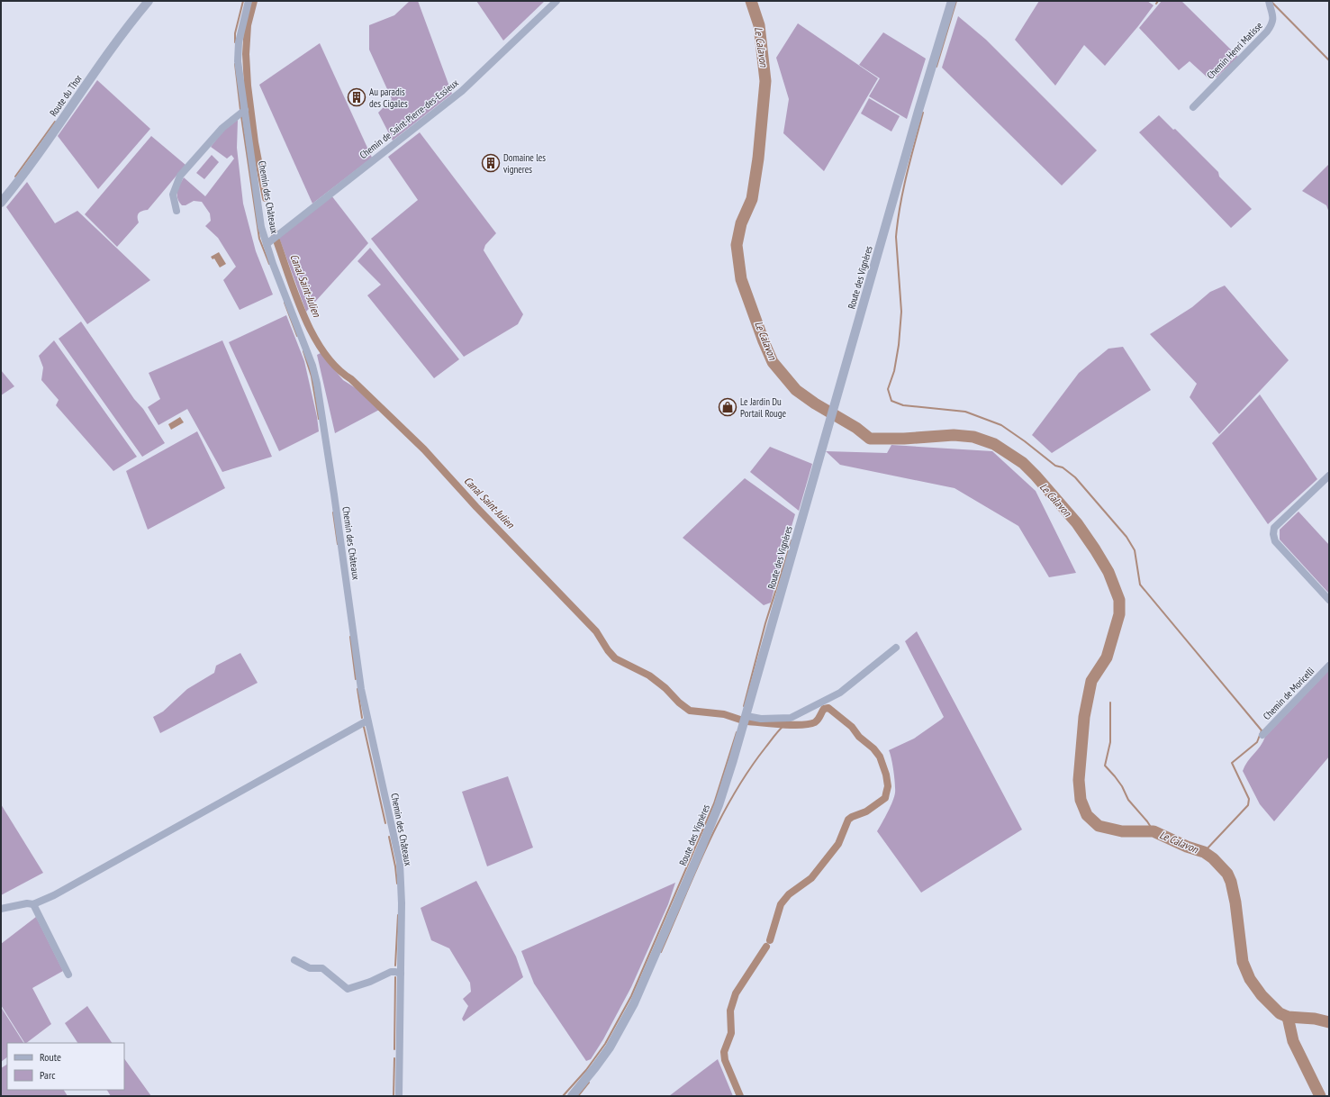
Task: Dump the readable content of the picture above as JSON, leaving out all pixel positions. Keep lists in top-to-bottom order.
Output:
{
  "streets": {
    "street": [
      "Chemin Henri Matisse",
      "Route du Thor",
      "Chemin de Saint-Pierre-des-Essieux",
      "Chemin des Châteaux",
      "Route des Vignères",
      "Chemin de Moricelli"
    ]
  },
  "crossings": [
    ["Chemin de Saint-Pierre-des-Essieux", "Chemin des Châteaux"]
  ],
  "water": ["Le Calavon", "Canal Saint-Julien"],
  "places": {
    "building": ["Au paradis des Cigales", "Domaine les vigneres"],
    "shop": ["Le Jardin Du Portail Rouge"]
  },
  "legend": ["Route", "Parc"]
}
